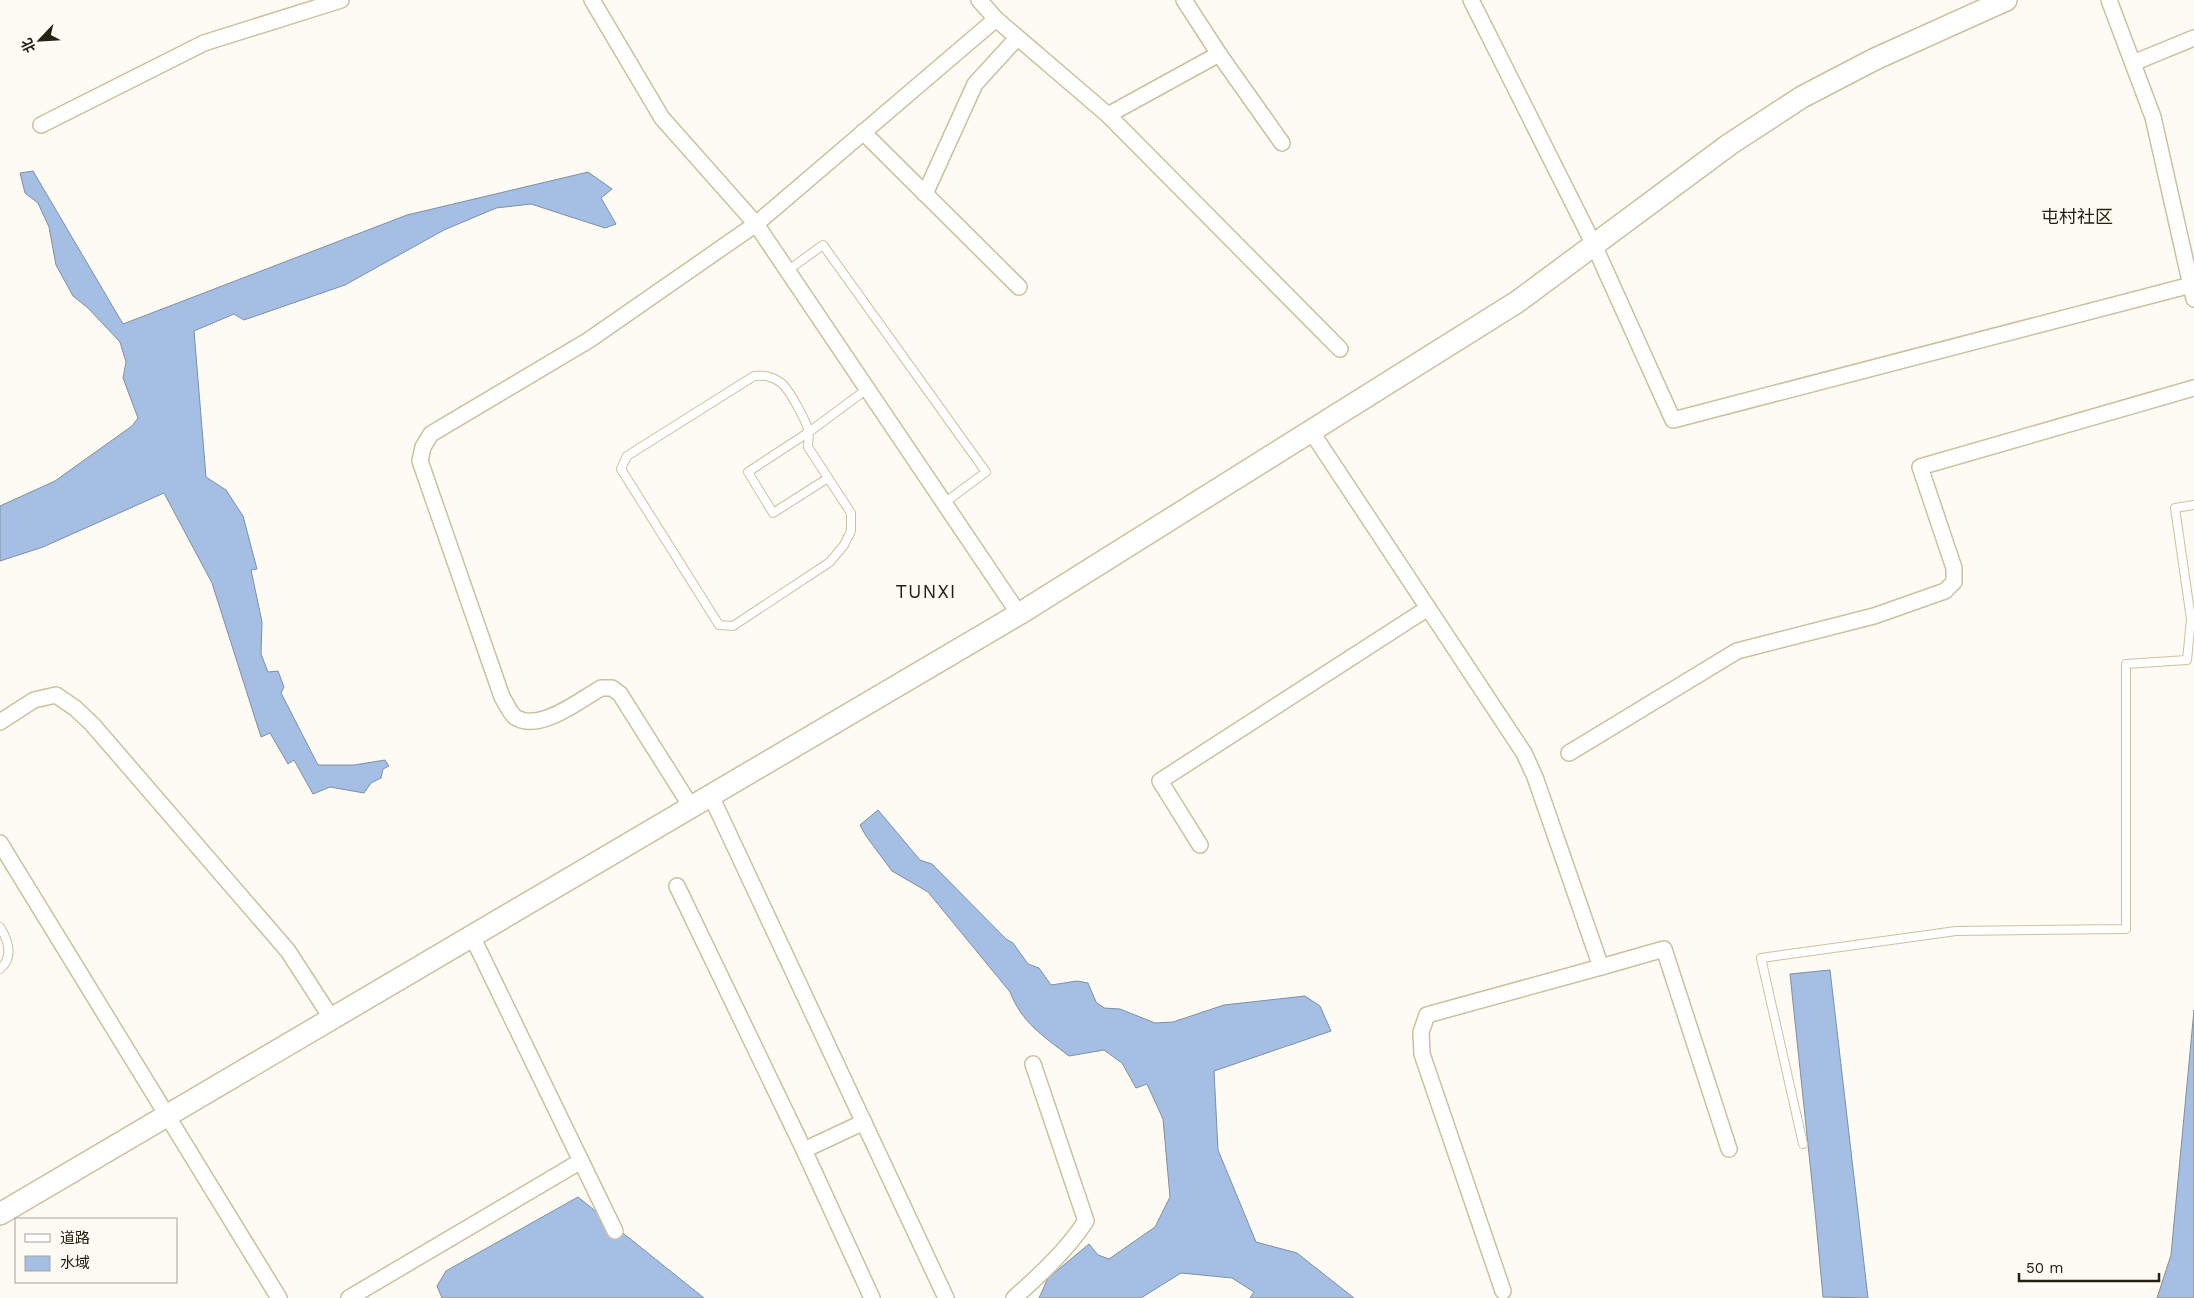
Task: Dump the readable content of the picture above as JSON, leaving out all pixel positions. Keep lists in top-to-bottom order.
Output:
{
  "districts": ["屯村社区", "TUNXI"],
  "legend": ["道路", "水域"],
  "scale_bar": "50 m",
  "north": "bottom left"
}
